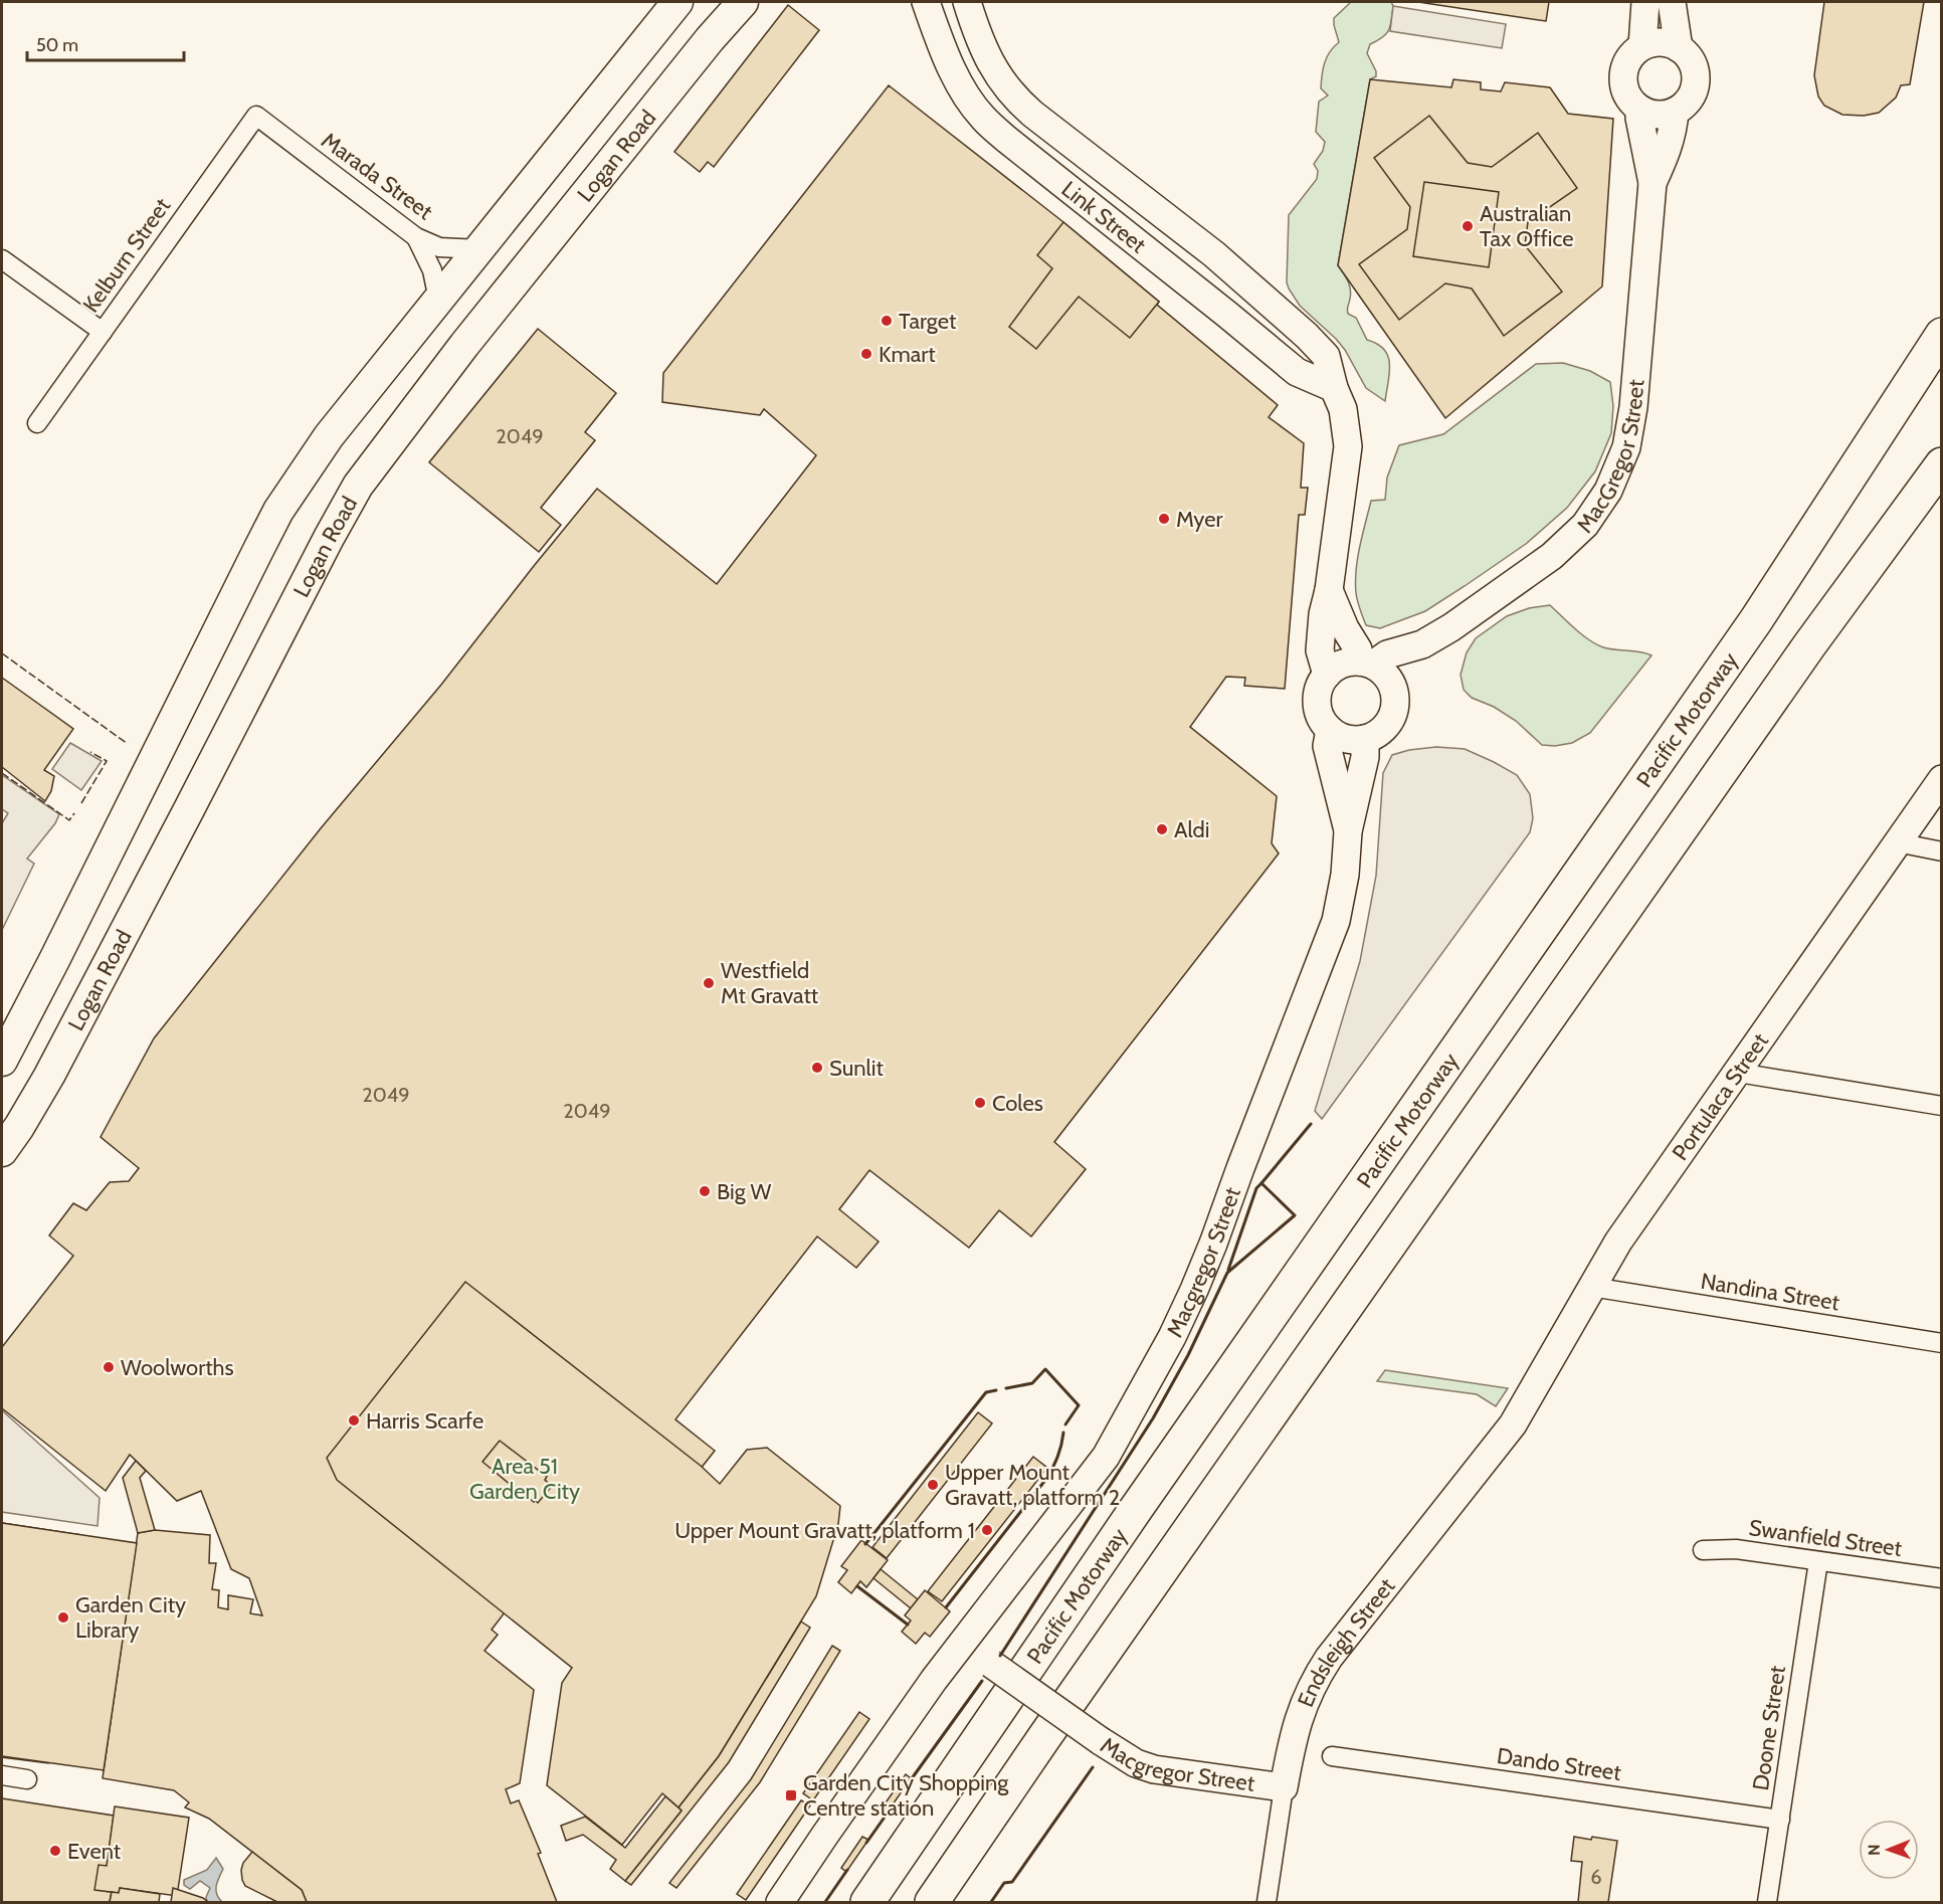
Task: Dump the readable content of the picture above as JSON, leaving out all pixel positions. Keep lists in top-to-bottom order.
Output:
{
  "streets": {
    "highway": ["Pacific Motorway"],
    "main road": ["Logan Road"],
    "street": [
      "Marada Street",
      "Link Street",
      "Kelburn Street",
      "MacGregor Street",
      "Portulaca Street",
      "Macgregor Street",
      "Nandina Street",
      "Swanfield Street",
      "Endsleigh Street",
      "Doone Street",
      "Dando Street"
    ]
  },
  "crossings": [
    ["Logan Road", "Marada Street"],
    ["Marada Street", "Kelburn Street"],
    ["Link Street", "MacGregor Street"],
    ["Link Street", "Macgregor Street"],
    ["MacGregor Street", "Macgregor Street"],
    ["Portulaca Street", "Nandina Street"],
    ["Portulaca Street", "Endsleigh Street"],
    ["Macgregor Street", "Endsleigh Street"],
    ["Swanfield Street", "Doone Street"],
    ["Doone Street", "Dando Street"]
  ],
  "parks": ["Area 51 Garden City"],
  "places": {
    "other": [
      "Australian Tax Office",
      "Target",
      "Kmart",
      "Myer",
      "Aldi",
      "Westfield Mt Gravatt",
      "Sunlit",
      "Coles",
      "Big W",
      "Woolworths",
      "Harris Scarfe",
      "Upper Mount Gravatt, platform 2",
      "Upper Mount Gravatt, platform 1",
      "Garden City Library",
      "Event"
    ],
    "transit": ["Garden City Shopping Centre station"]
  },
  "house_numbers": [
    "2049",
    "2049",
    "2049",
    "6"
  ],
  "scale_bar": "50 m",
  "north": "left"
}
